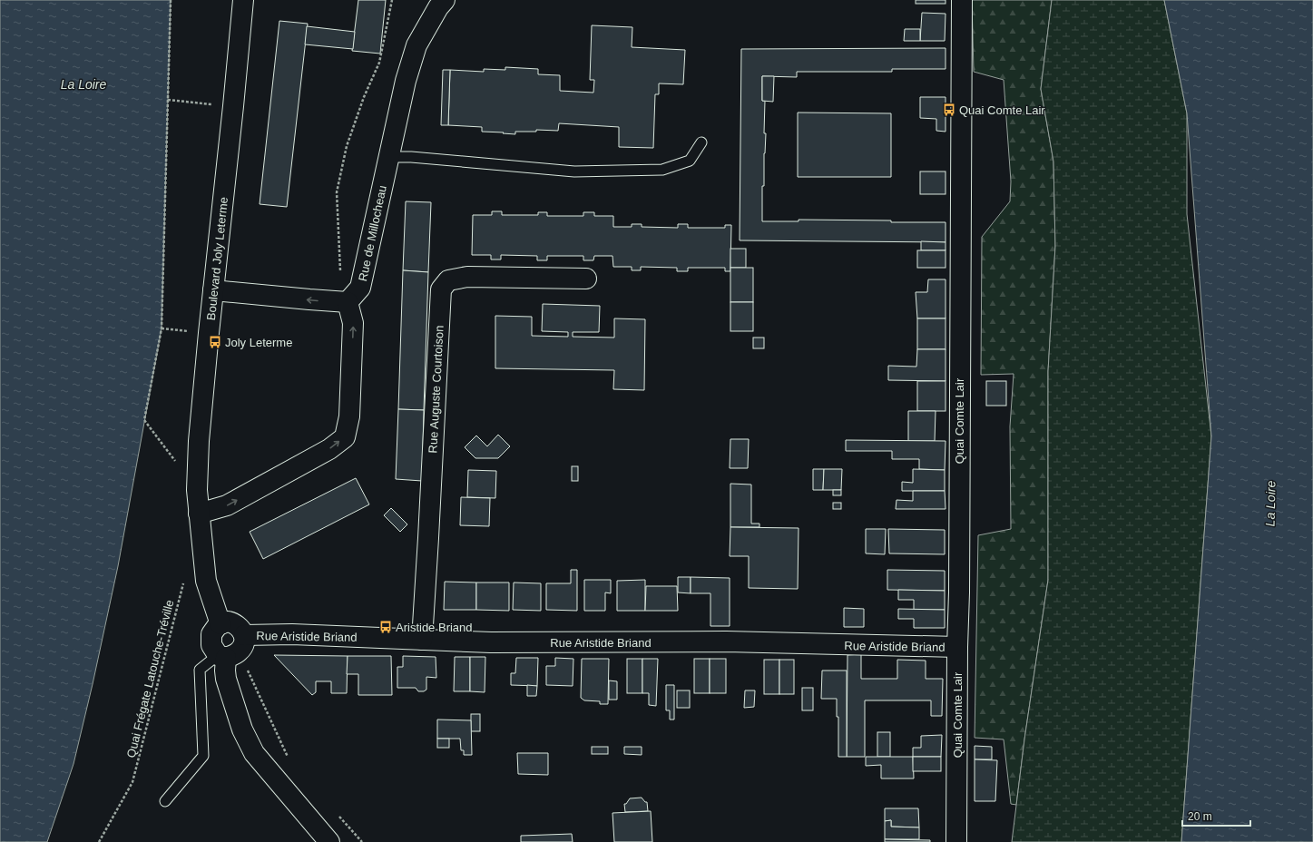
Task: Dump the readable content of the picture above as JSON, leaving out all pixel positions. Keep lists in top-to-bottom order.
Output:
{
  "streets": {
    "street": [
      "Rue de Millocheau",
      "Boulevard Joly Leterme",
      "Rue Auguste Courtoison",
      "Quai Comte Lair",
      "Rue Aristide Briand"
    ],
    "path": ["Quai Frégate Latouche-Tréville"]
  },
  "crossings": [
    ["Boulevard Joly Leterme", "Rue Aristide Briand"],
    ["Rue Auguste Courtoison", "Rue Aristide Briand"],
    ["Quai Comte Lair", "Rue Aristide Briand"]
  ],
  "water": ["La Loire"],
  "places": {
    "bus stop": ["Quai Comte Lair", "Joly Leterme", "Aristide Briand"]
  },
  "scale_bar": "20 m"
}
